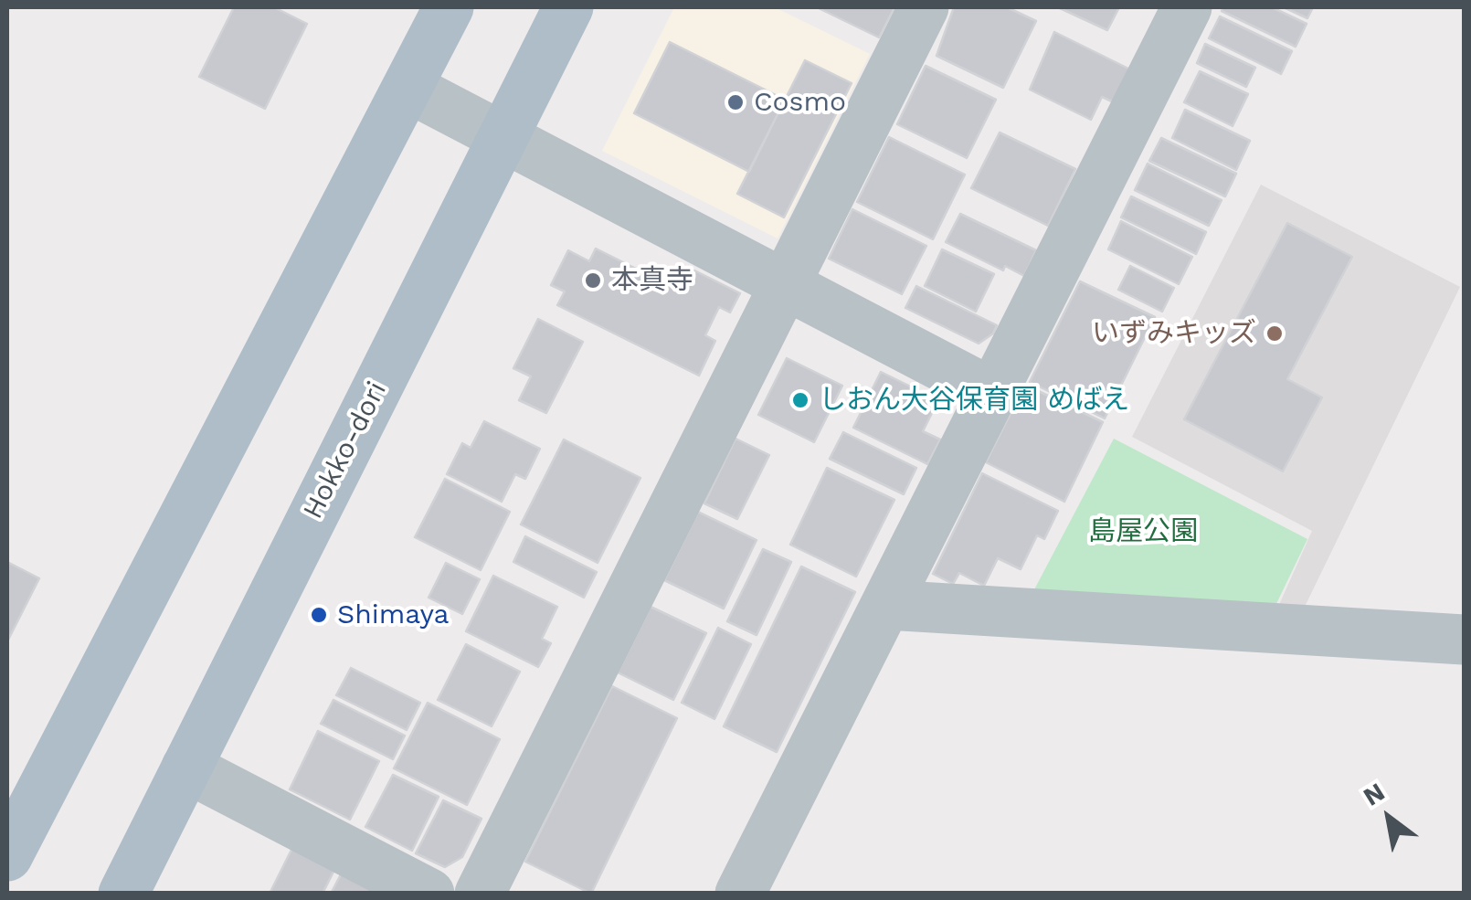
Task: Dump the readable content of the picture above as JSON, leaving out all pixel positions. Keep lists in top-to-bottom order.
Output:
{
  "streets": {
    "main road": ["Hokko-dori"]
  },
  "parks": ["島屋公園"],
  "places": [
    "Cosmo",
    "本真寺",
    "いずみキッズ",
    "しおん大谷保育園 めばえ",
    "Shimaya"
  ],
  "north": "top left"
}
